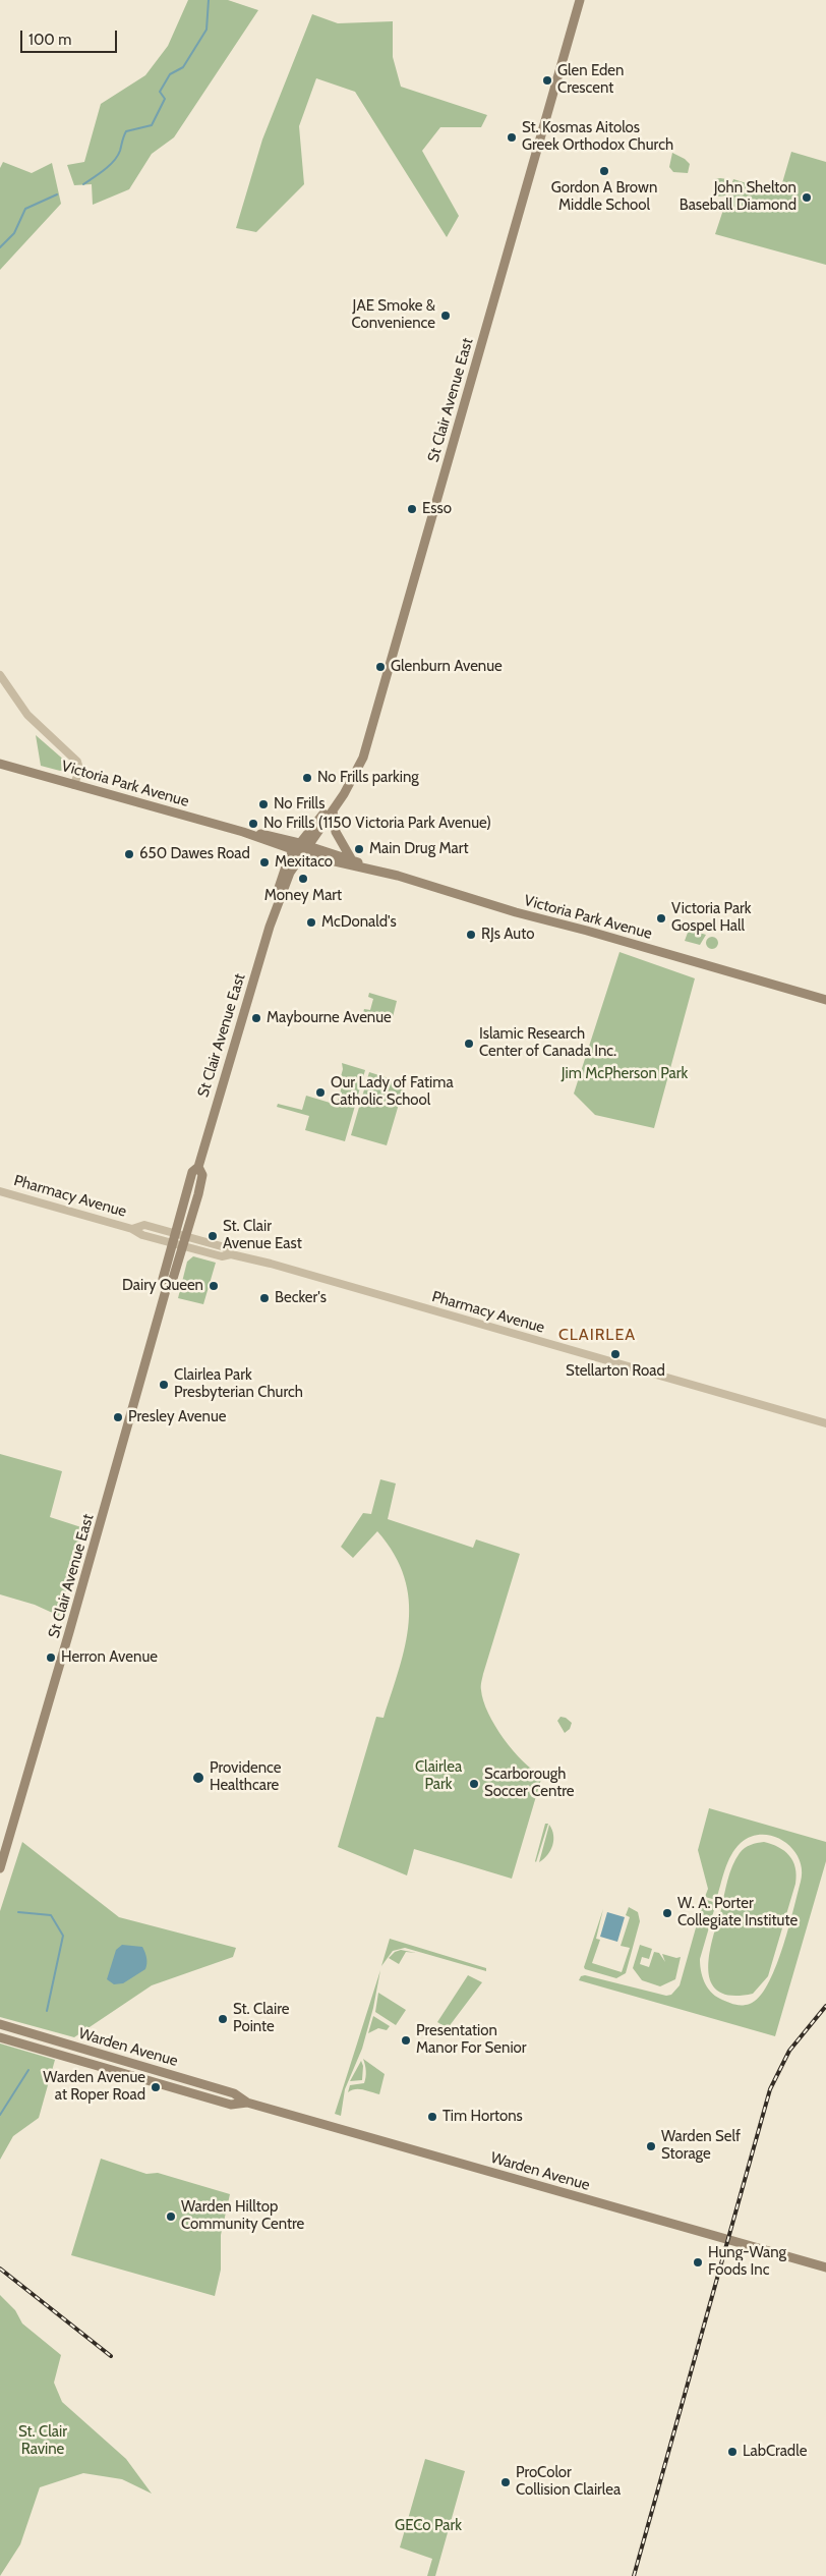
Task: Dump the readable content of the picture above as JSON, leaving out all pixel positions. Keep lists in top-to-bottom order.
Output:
{
  "streets": {
    "main road": ["St Clair Avenue East", "Victoria Park Avenue", "Warden Avenue"],
    "street": ["Pharmacy Avenue"]
  },
  "crossings": [
    ["St Clair Avenue East", "Victoria Park Avenue"],
    ["St Clair Avenue East", "Pharmacy Avenue"]
  ],
  "districts": ["CLAIRLEA"],
  "parks": [
    "Jim McPherson Park",
    "Clairlea Park",
    "St. Clair Ravine",
    "GECo Park"
  ],
  "places": [
    "Glen Eden Crescent",
    "St. Kosmas Aitolos Greek Orthodox Church",
    "Gordon A Brown Middle School",
    "John Shelton Baseball Diamond",
    "JAE Smoke & Convenience",
    "Esso",
    "Glenburn Avenue",
    "No Frills parking",
    "No Frills",
    "No Frills (1150 Victoria Park Avenue)",
    "Main Drug Mart",
    "650 Dawes Road",
    "Mexitaco",
    "Money Mart",
    "Victoria Park Gospel Hall",
    "McDonald's",
    "RJs Auto",
    "Maybourne Avenue",
    "Islamic Research Center of Canada Inc.",
    "Our Lady of Fatima Catholic School",
    "St. Clair Avenue East",
    "Dairy Queen",
    "Becker's",
    "Stellarton Road",
    "Clairlea Park Presbyterian Church",
    "Presley Avenue",
    "Herron Avenue",
    "Providence Healthcare",
    "Scarborough Soccer Centre",
    "W. A. Porter Collegiate Institute",
    "St. Claire Pointe",
    "Presentation Manor For Senior",
    "Warden Avenue at Roper Road",
    "Tim Hortons",
    "Warden Self Storage",
    "Warden Hilltop Community Centre",
    "Hung-Wang Foods Inc",
    "LabCradle",
    "ProColor Collision Clairlea"
  ],
  "scale_bar": "100 m"
}
